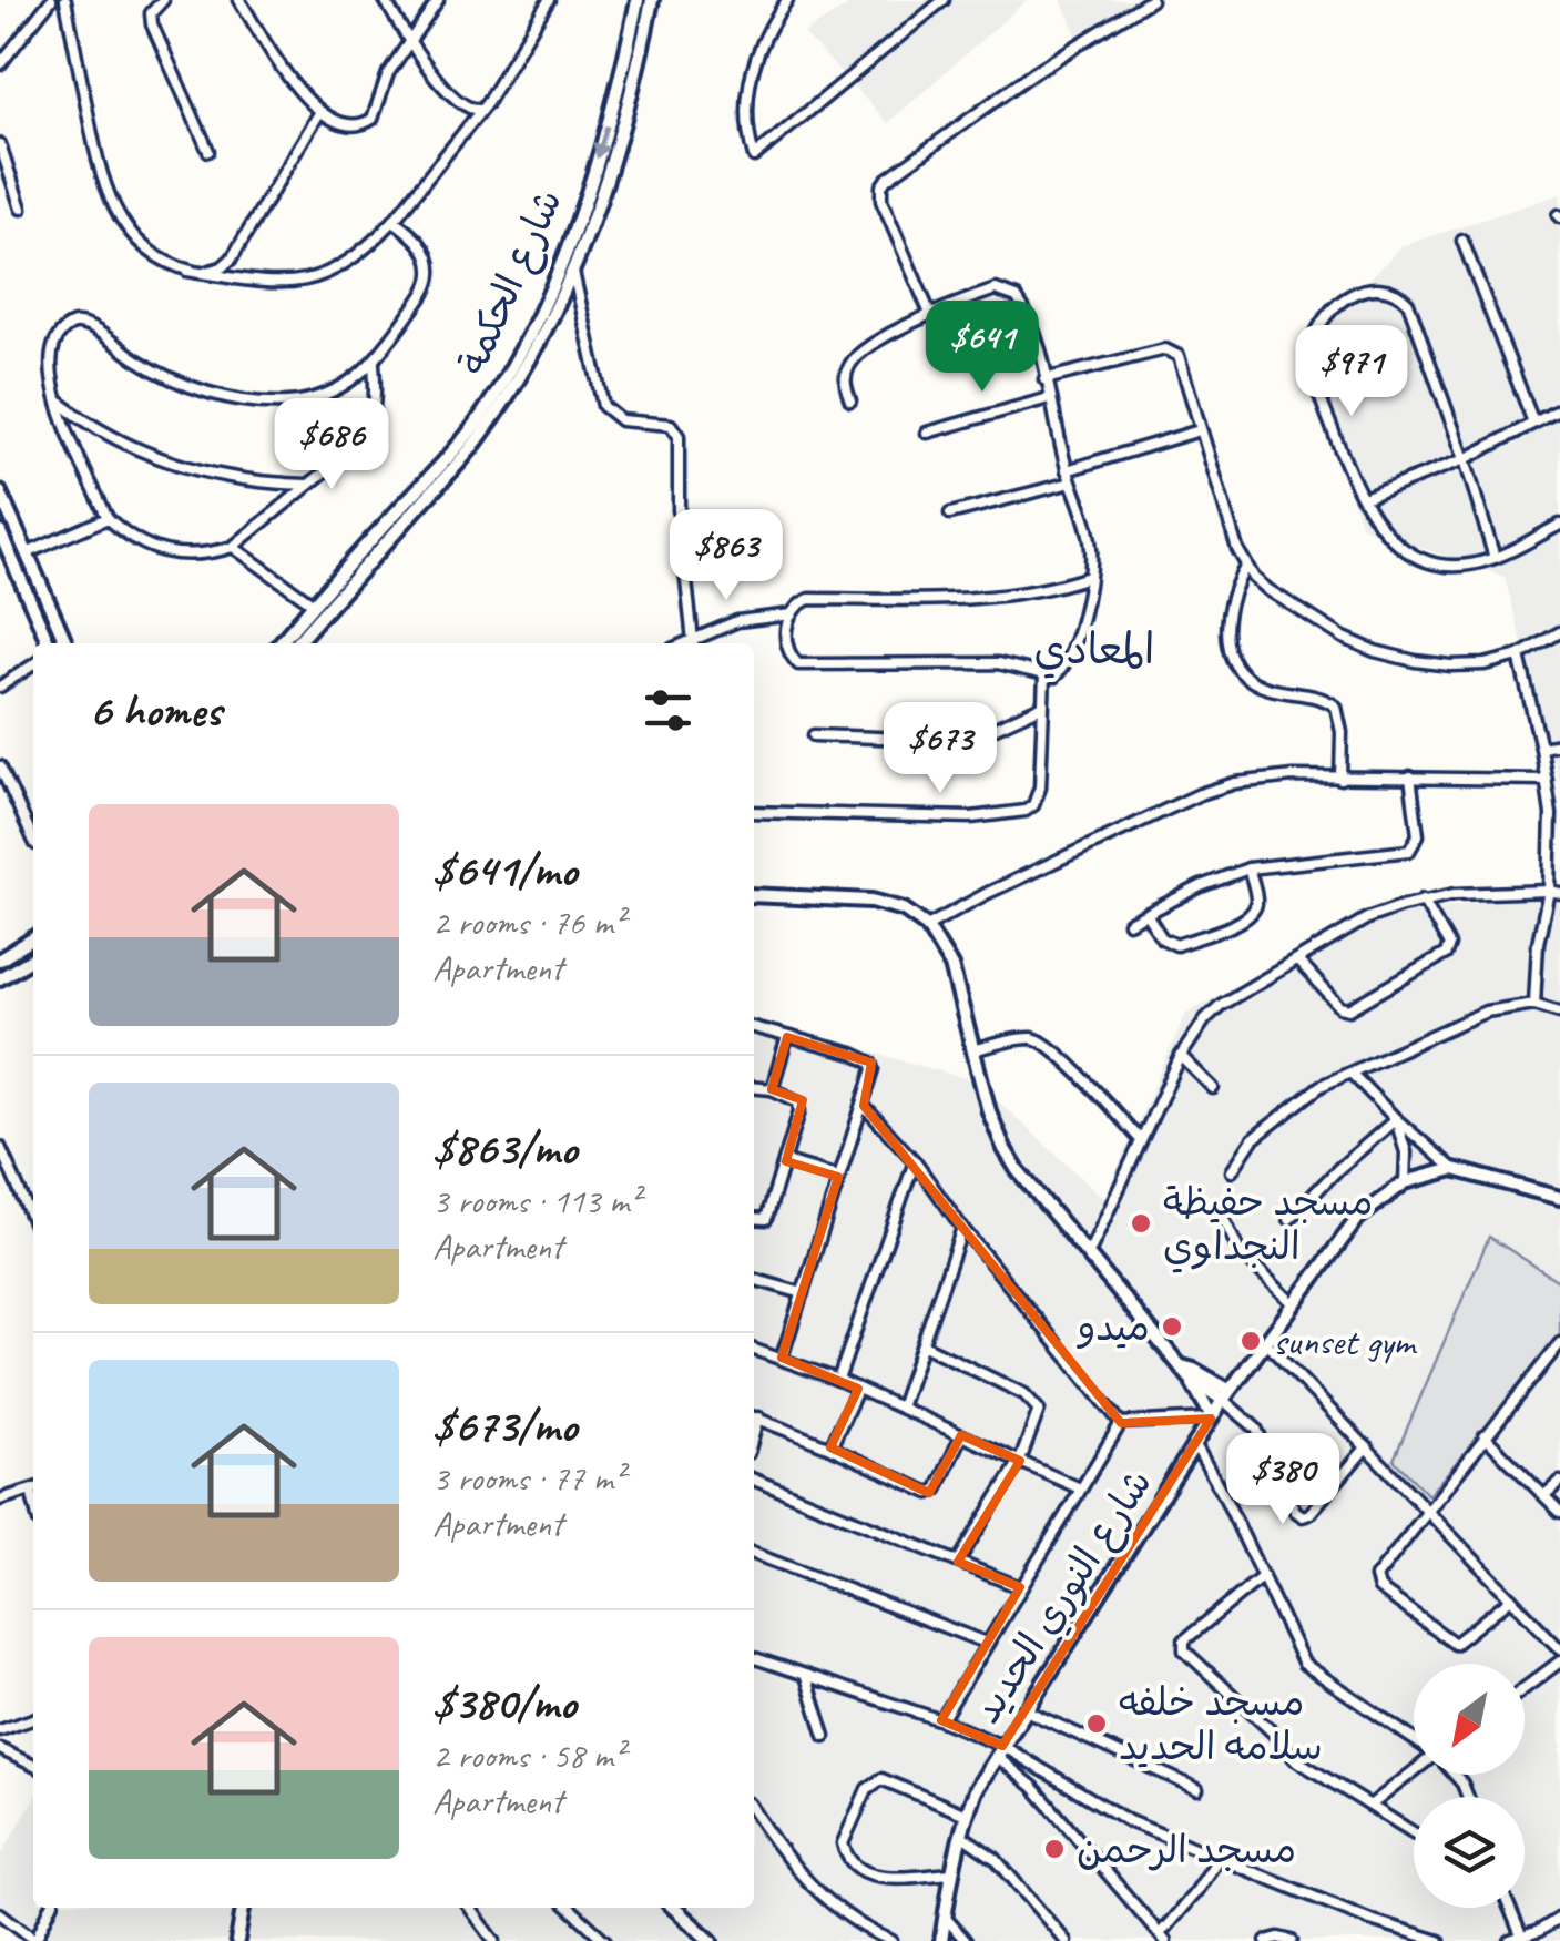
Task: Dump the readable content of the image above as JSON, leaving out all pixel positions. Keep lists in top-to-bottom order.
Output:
{
  "streets": {
    "street": ["شارع الحكمة", "شارع النوري الحديد"]
  },
  "districts": ["المعادي"],
  "places": [
    "مسجد حفيظة النجداوي",
    "ميدو",
    "sunset gym",
    "مسجد خلفه سلامه الحديد",
    "مسجد الرحمن"
  ],
  "north": "bottom left",
  "page": {
    "price": [
      "$641",
      "$971",
      "$686",
      "$863",
      "$673",
      "$380"
    ],
    "heading": "6 homes",
    "list": [
      {
        "name": "$641/mo",
        "note": "2 rooms · 76 m² · Apartment"
      },
      {
        "name": "$863/mo",
        "note": "3 rooms · 113 m² · Apartment"
      },
      {
        "name": "$673/mo",
        "note": "3 rooms · 77 m² · Apartment"
      },
      {
        "name": "$380/mo",
        "note": "2 rooms · 58 m² · Apartment"
      }
    ]
  }
}
